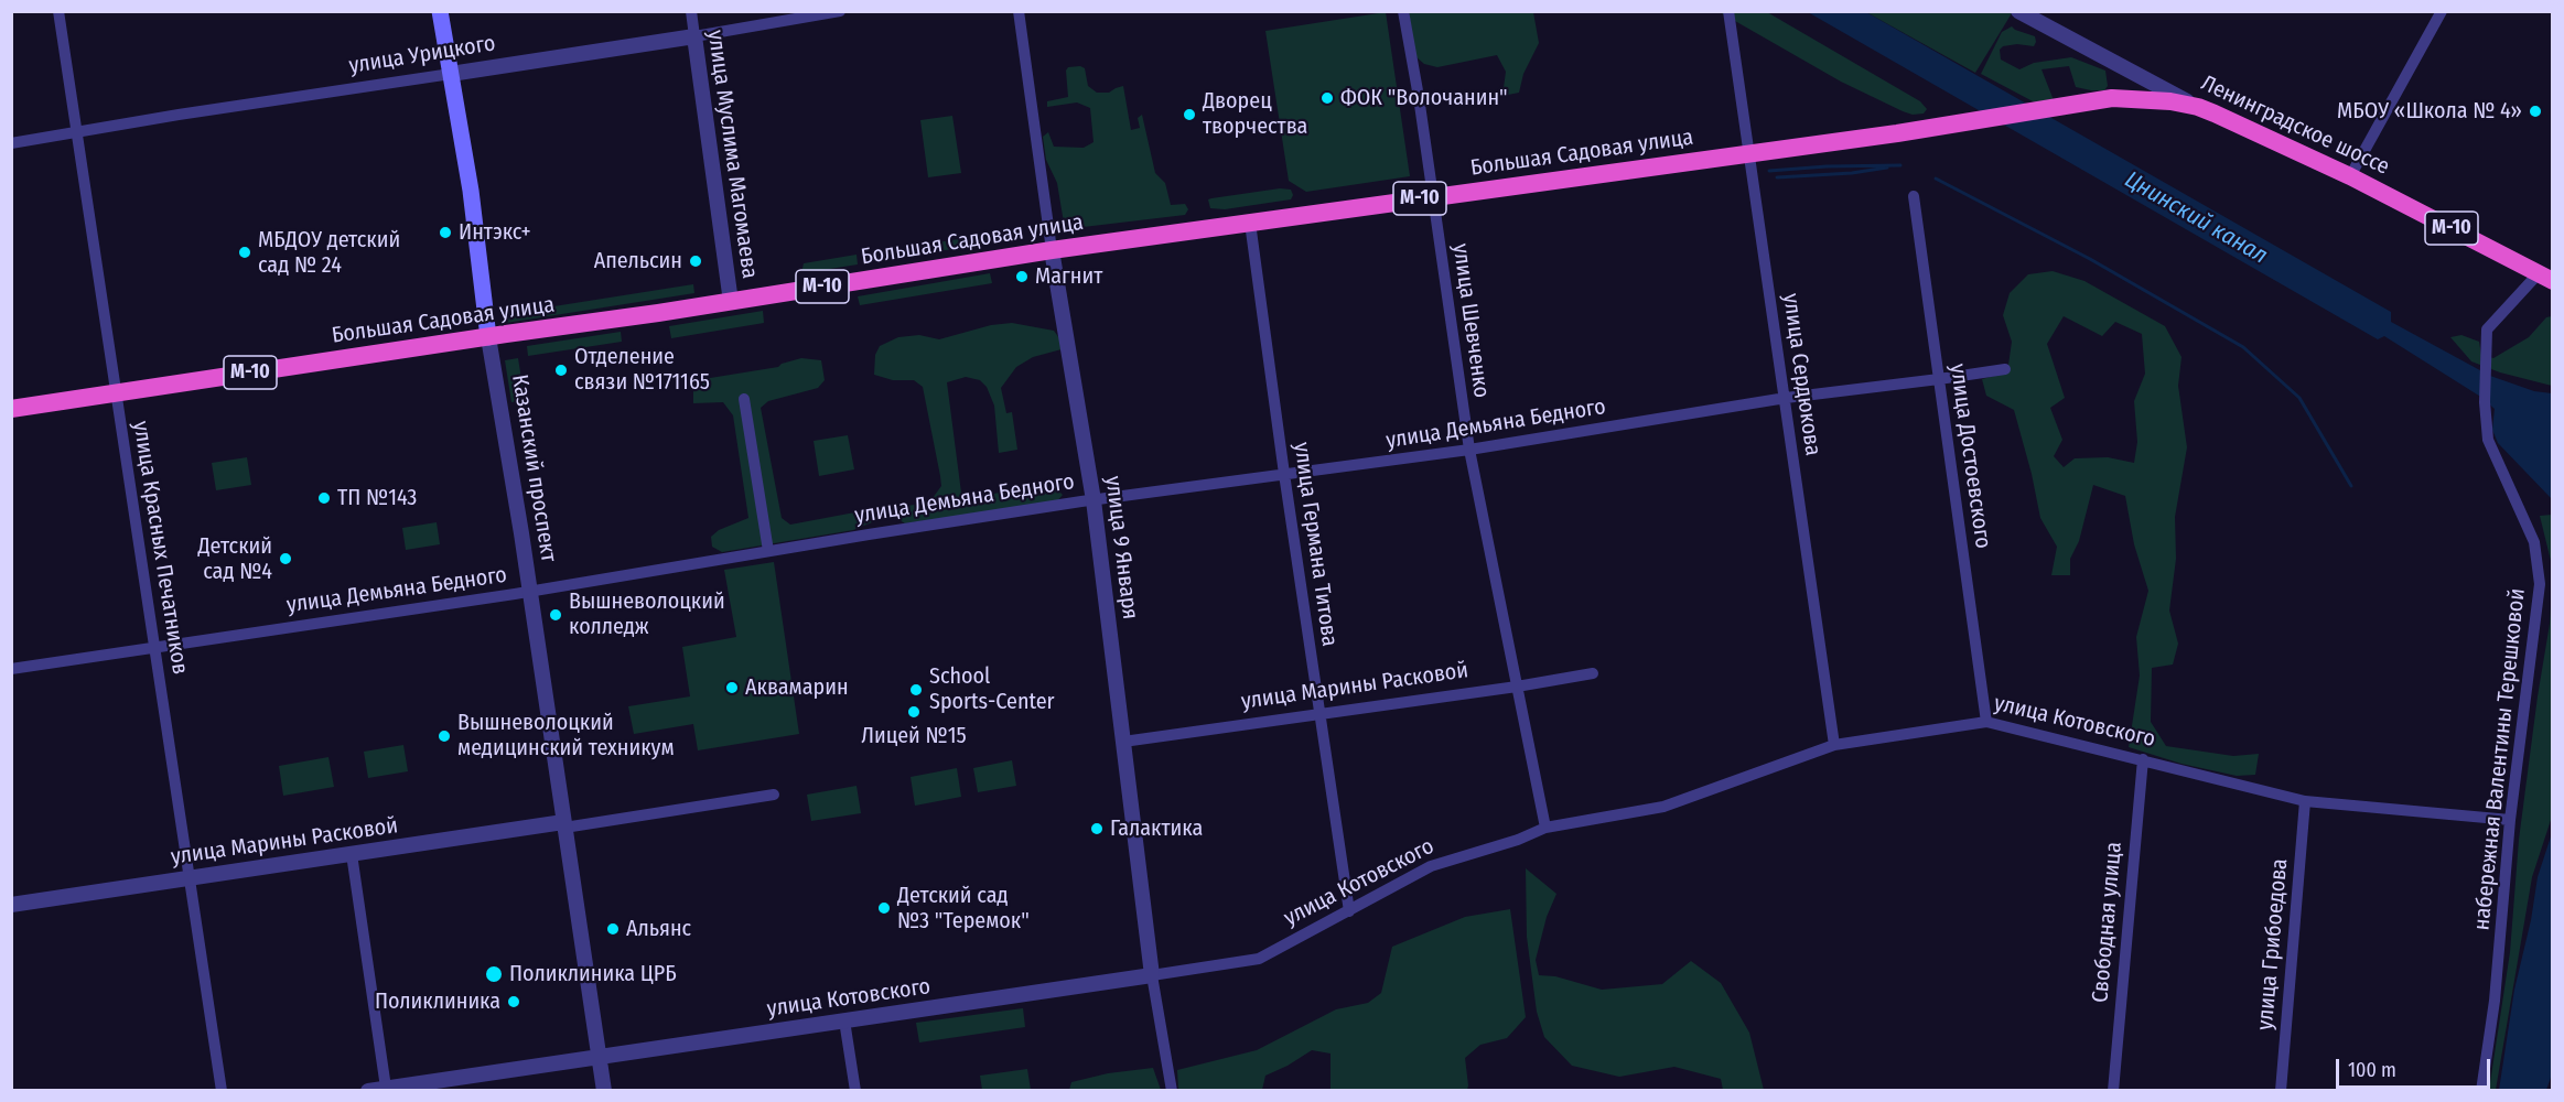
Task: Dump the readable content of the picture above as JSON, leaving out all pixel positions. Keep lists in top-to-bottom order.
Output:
{
  "streets": {
    "highway": ["Ленинградское шоссе", "Большая Садовая улица", "М-10"],
    "main road": ["Казанский проспект"],
    "street": [
      "улица Урицкого",
      "улица Муслима Магомаева",
      "улица Шевченко",
      "улица Сердюкова",
      "улица Демьяна Бедного",
      "улица Достоевского",
      "улица Германа Титова",
      "улица Красных Печатников",
      "улица 9 Января",
      "улица Марины Расковой",
      "улица Котовского",
      "набережная Валентины Терешковой",
      "Свободная улица",
      "улица Грибоедова"
    ]
  },
  "crossings": [
    ["улица Урицкого", "улица Муслима Магомаева"],
    ["улица Урицкого", "Казанский проспект"],
    ["улица Урицкого", "улица Красных Печатников"],
    ["Ленинградское шоссе", "М-10"],
    ["Ленинградское шоссе", "набережная Валентины Терешковой"],
    ["Большая Садовая улица", "улица Муслима Магомаева"],
    ["Большая Садовая улица", "М-10"],
    ["Большая Садовая улица", "улица Шевченко"],
    ["Большая Садовая улица", "улица Сердюкова"],
    ["Большая Садовая улица", "Казанский проспект"],
    ["Большая Садовая улица", "улица Германа Титова"],
    ["Большая Садовая улица", "улица Красных Печатников"],
    ["Большая Садовая улица", "улица 9 Января"],
    ["улица Шевченко", "улица Демьяна Бедного"],
    ["улица Шевченко", "улица Марины Расковой"],
    ["улица Шевченко", "улица Котовского"],
    ["улица Сердюкова", "улица Демьяна Бедного"],
    ["улица Сердюкова", "улица Котовского"],
    ["улица Демьяна Бедного", "улица Достоевского"],
    ["улица Демьяна Бедного", "Казанский проспект"],
    ["улица Демьяна Бедного", "улица Германа Титова"],
    ["улица Демьяна Бедного", "улица Красных Печатников"],
    ["улица Демьяна Бедного", "улица 9 Января"],
    ["улица Достоевского", "улица Котовского"],
    ["Казанский проспект", "улица Марины Расковой"],
    ["Казанский проспект", "улица Котовского"],
    ["улица Германа Титова", "улица Марины Расковой"],
    ["улица Германа Титова", "улица Котовского"],
    ["улица Красных Печатников", "улица Марины Расковой"],
    ["улица 9 Января", "улица Марины Расковой"],
    ["улица 9 Января", "улица Котовского"],
    ["улица Котовского", "набережная Валентины Терешковой"],
    ["улица Котовского", "Свободная улица"],
    ["улица Котовского", "улица Грибоедова"]
  ],
  "water": ["Цнинский канал"],
  "places": [
    "ФОК \"Волочанин\"",
    "МБОУ «Школа № 4»",
    "Дворец творчества",
    "Интэкс+",
    "МБДОУ детский сад № 24",
    "Апельсин",
    "Магнит",
    "Отделение связи №171165",
    "ТП №143",
    "Детский сад №4",
    "Вышневолоцкий колледж",
    "Аквамарин",
    "School Sports-Center",
    "Лицей №15",
    "Вышневолоцкий медицинский техникум",
    "Галактика",
    "Детский сад №3 \"Теремок\"",
    "Альянс",
    "Поликлиника ЦРБ",
    "Поликлиника"
  ],
  "scale_bar": "100 m"
}
